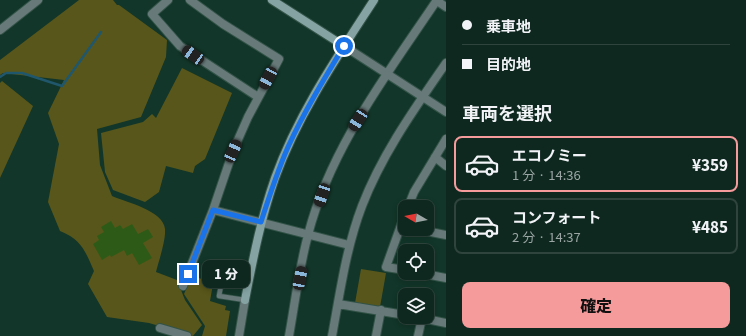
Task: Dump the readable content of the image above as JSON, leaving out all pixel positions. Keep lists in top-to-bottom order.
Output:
{
  "north": "left",
  "page": {
    "banner": ["乗車地", "目的地"],
    "heading": "車両を選択",
    "list": [
      {
        "name": "エコノミー",
        "note": "1 分 · 14:36",
        "value": "¥359"
      },
      {
        "name": "コンフォート",
        "note": "2 分 · 14:37",
        "value": "¥485"
      }
    ],
    "bubble": "1 分",
    "buttons": "確定"
  }
}
